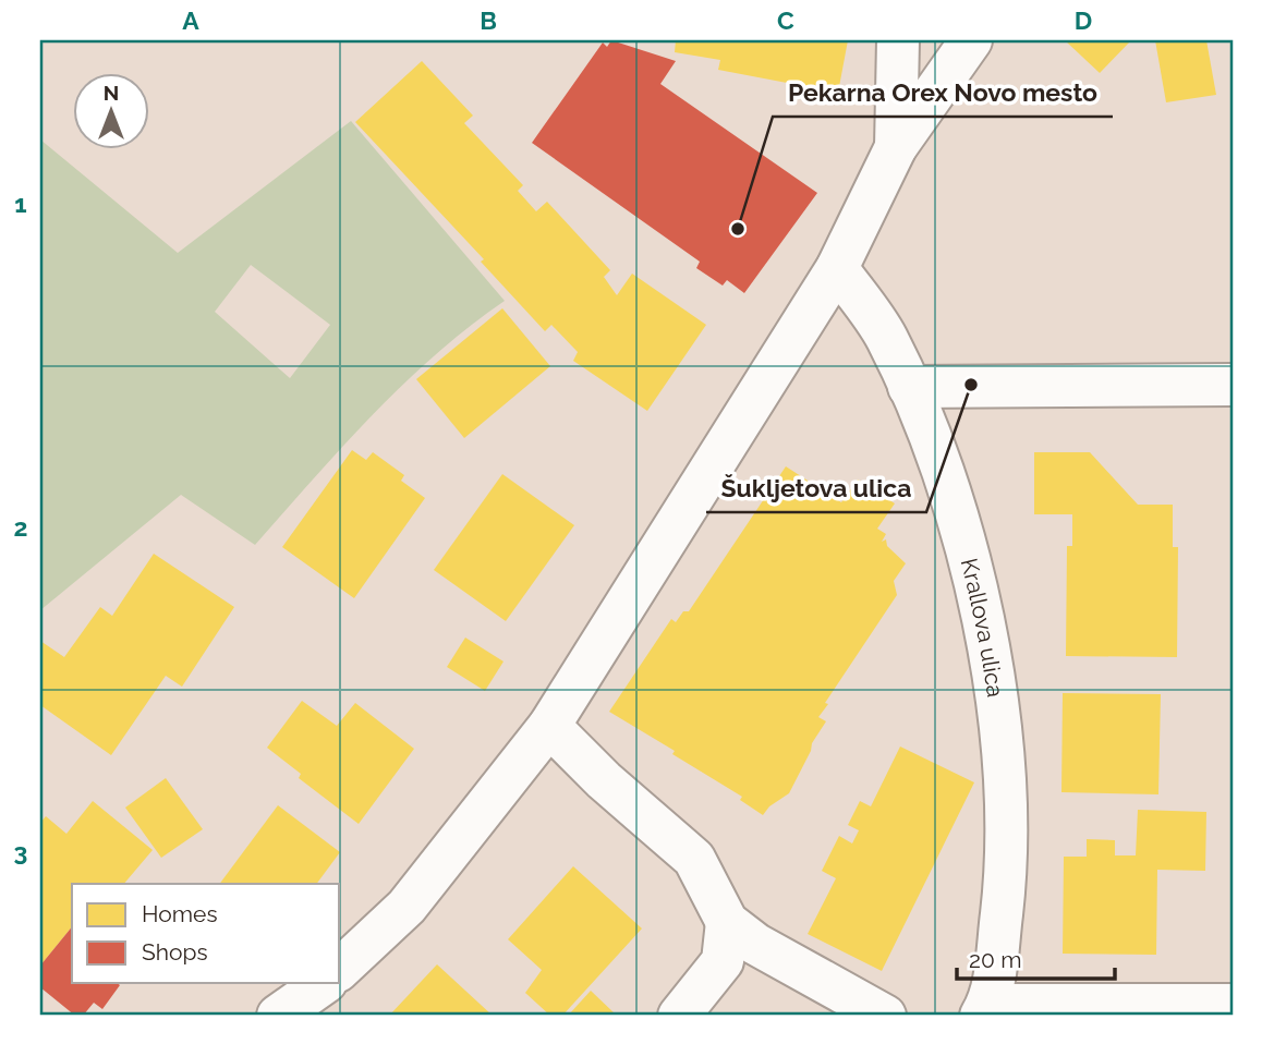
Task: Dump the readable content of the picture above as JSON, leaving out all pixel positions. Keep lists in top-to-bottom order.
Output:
{
  "streets": {
    "street": ["Krallova ulica"]
  },
  "places": ["Pekarna Orex Novo mesto", "Šukljetova ulica"],
  "legend": ["Homes", "Shops"],
  "scale_bar": "20 m",
  "north": "top",
  "grid": {
    "columns": [
      "A",
      "B",
      "C",
      "D"
    ],
    "rows": ["1", "2", "3"]
  }
}
